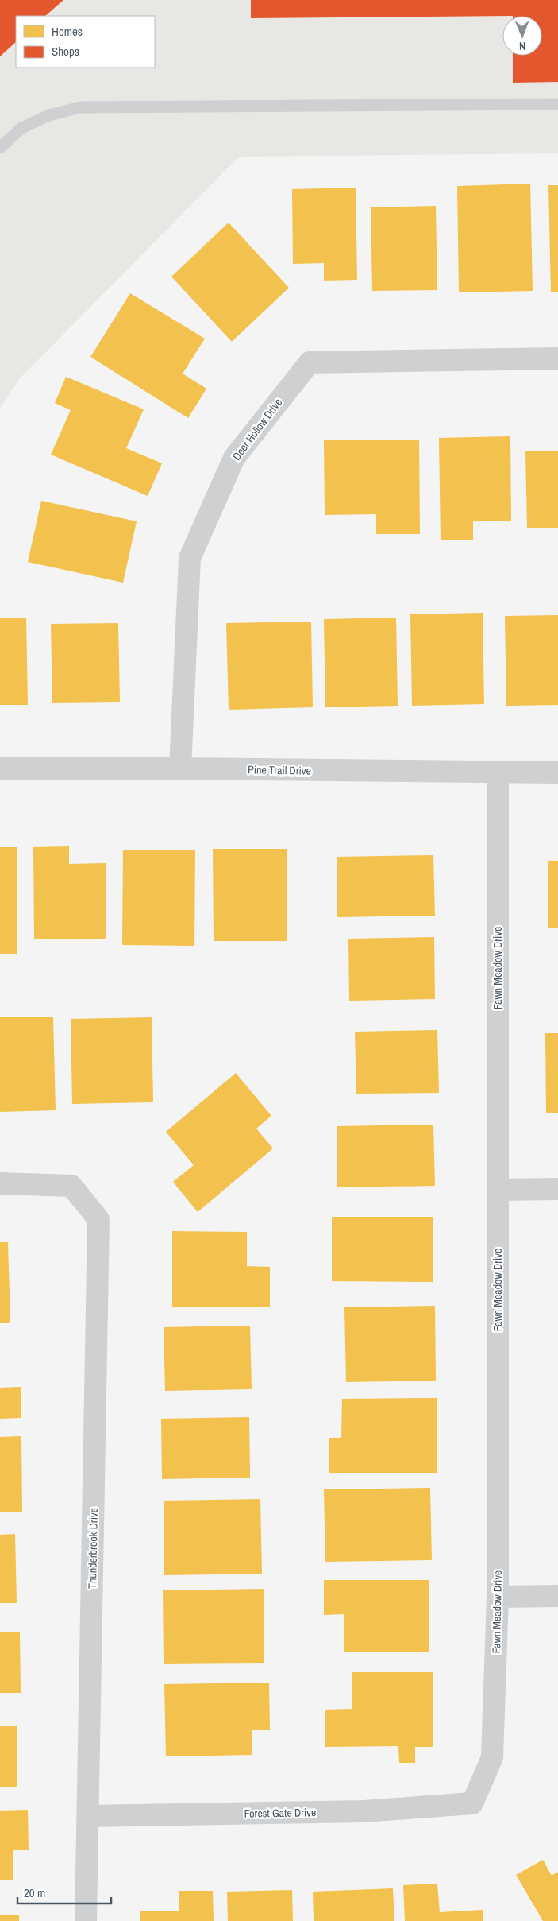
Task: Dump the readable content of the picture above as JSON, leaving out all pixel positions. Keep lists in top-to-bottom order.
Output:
{
  "streets": {
    "street": [
      "Deer Hollow Drive",
      "Pine Trail Drive",
      "Fawn Meadow Drive",
      "Thunderbrook Drive",
      "Forest Gate Drive"
    ]
  },
  "crossings": [
    ["Deer Hollow Drive", "Pine Trail Drive"],
    ["Pine Trail Drive", "Fawn Meadow Drive"],
    ["Fawn Meadow Drive", "Forest Gate Drive"],
    ["Thunderbrook Drive", "Forest Gate Drive"]
  ],
  "legend": ["Homes", "Shops"],
  "scale_bar": "20 m",
  "north": "bottom"
}
